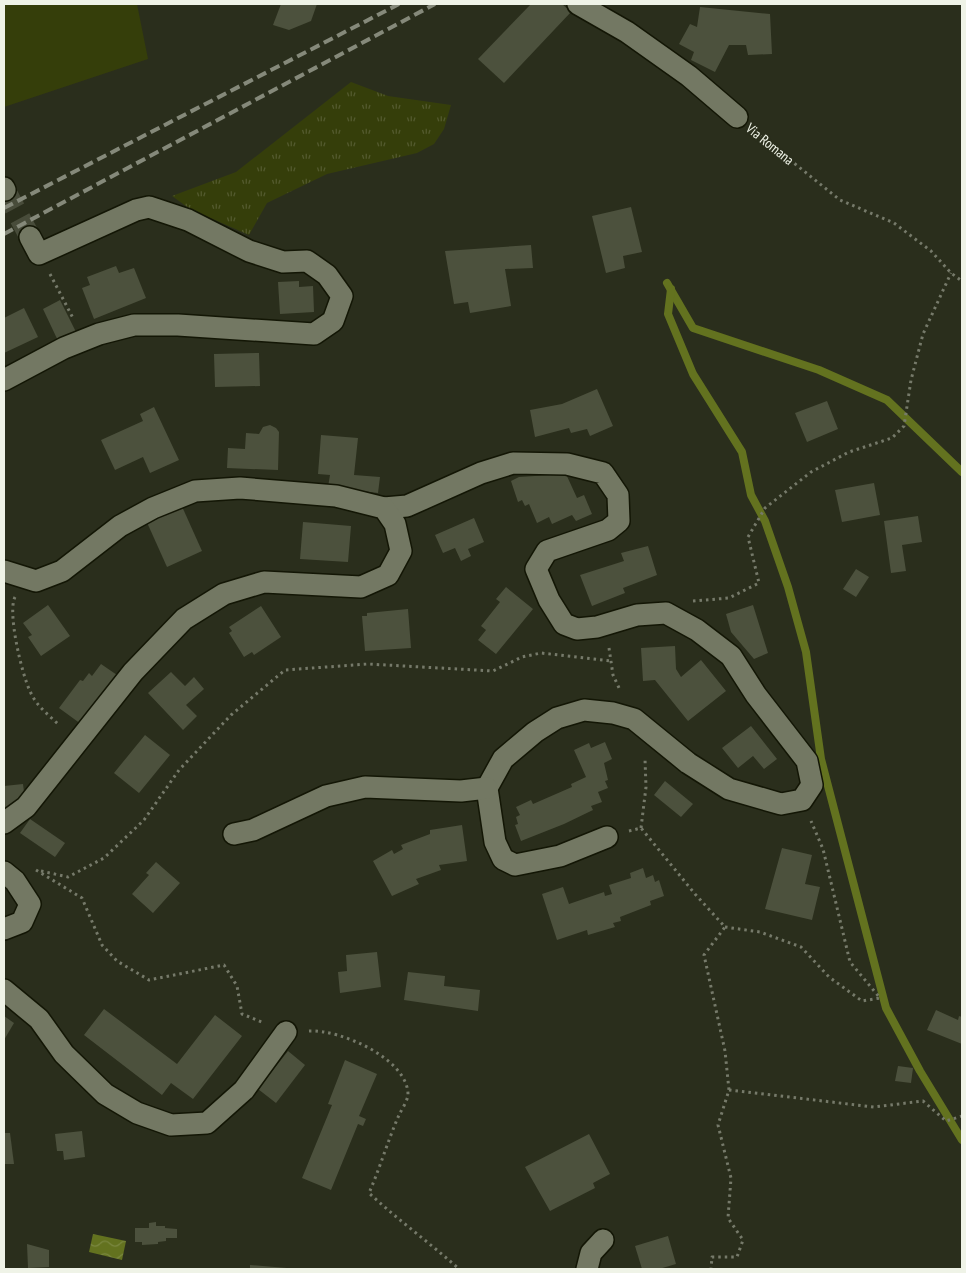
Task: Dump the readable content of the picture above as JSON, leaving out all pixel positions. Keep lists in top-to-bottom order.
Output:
{
  "streets": {
    "street": ["Via Romana"]
  }
}
